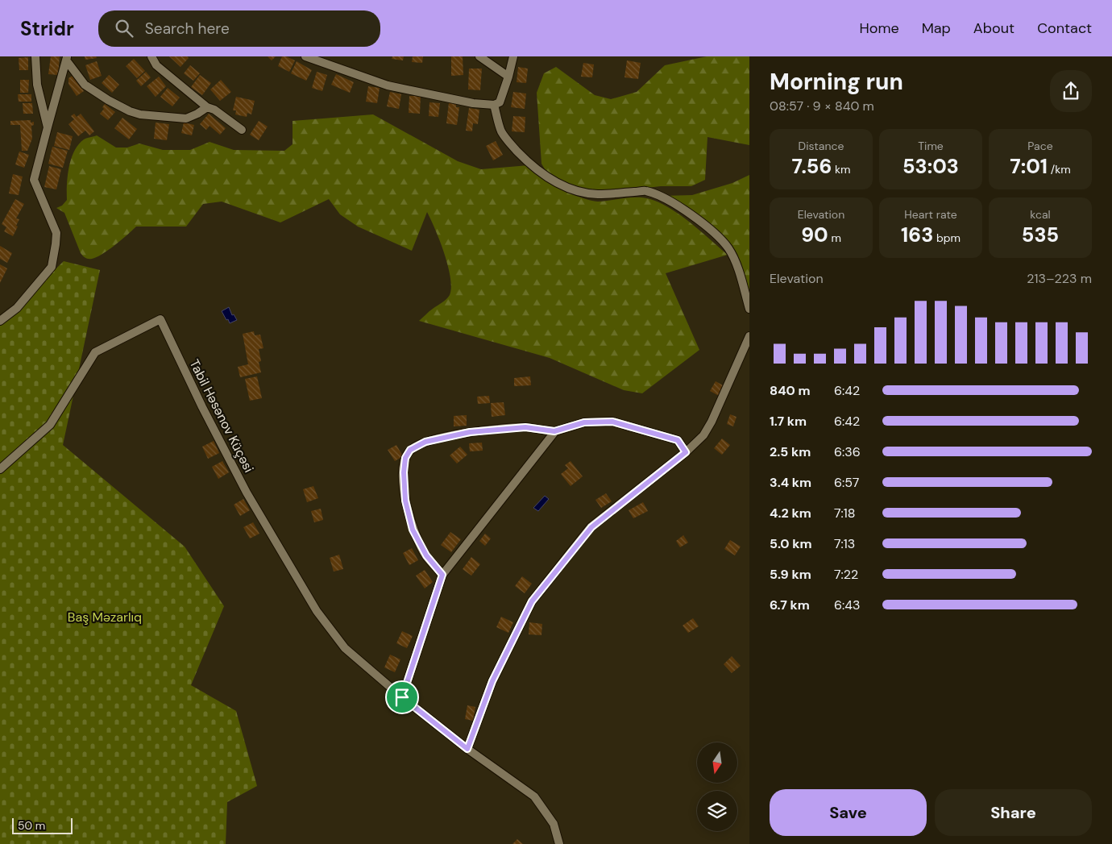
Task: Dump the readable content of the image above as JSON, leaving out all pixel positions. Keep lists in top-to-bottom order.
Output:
{
  "streets": {
    "street": ["Tabil Həsənov Küçəsi"]
  },
  "parks": ["Baş Məzarlıq"],
  "scale_bar": "50 m",
  "north": "bottom",
  "page": {
    "header": "Stridr",
    "search": "Search here",
    "nav": [
      "Home",
      "Map",
      "About",
      "Contact"
    ],
    "heading": ["Morning run", "08:57 · 9 × 840 m"],
    "stats": [
      ["Distance", "7.56 km"],
      ["Time", "53:03"],
      ["Pace", "7:01 /km"],
      ["Elevation", "90 m"],
      ["Heart rate", "163 bpm"],
      ["kcal", "535"]
    ],
    "chart": ["Elevation", "213–223 m"],
    "list": [
      {
        "name": "840 m",
        "note": "6:42"
      },
      {
        "name": "1.7 km",
        "note": "6:42"
      },
      {
        "name": "2.5 km",
        "note": "6:36"
      },
      {
        "name": "3.4 km",
        "note": "6:57"
      },
      {
        "name": "4.2 km",
        "note": "7:18"
      },
      {
        "name": "5.0 km",
        "note": "7:13"
      },
      {
        "name": "5.9 km",
        "note": "7:22"
      },
      {
        "name": "6.7 km",
        "note": "6:43"
      }
    ],
    "buttons": ["Save", "Share"],
    "scale": "50 m"
  }
}
